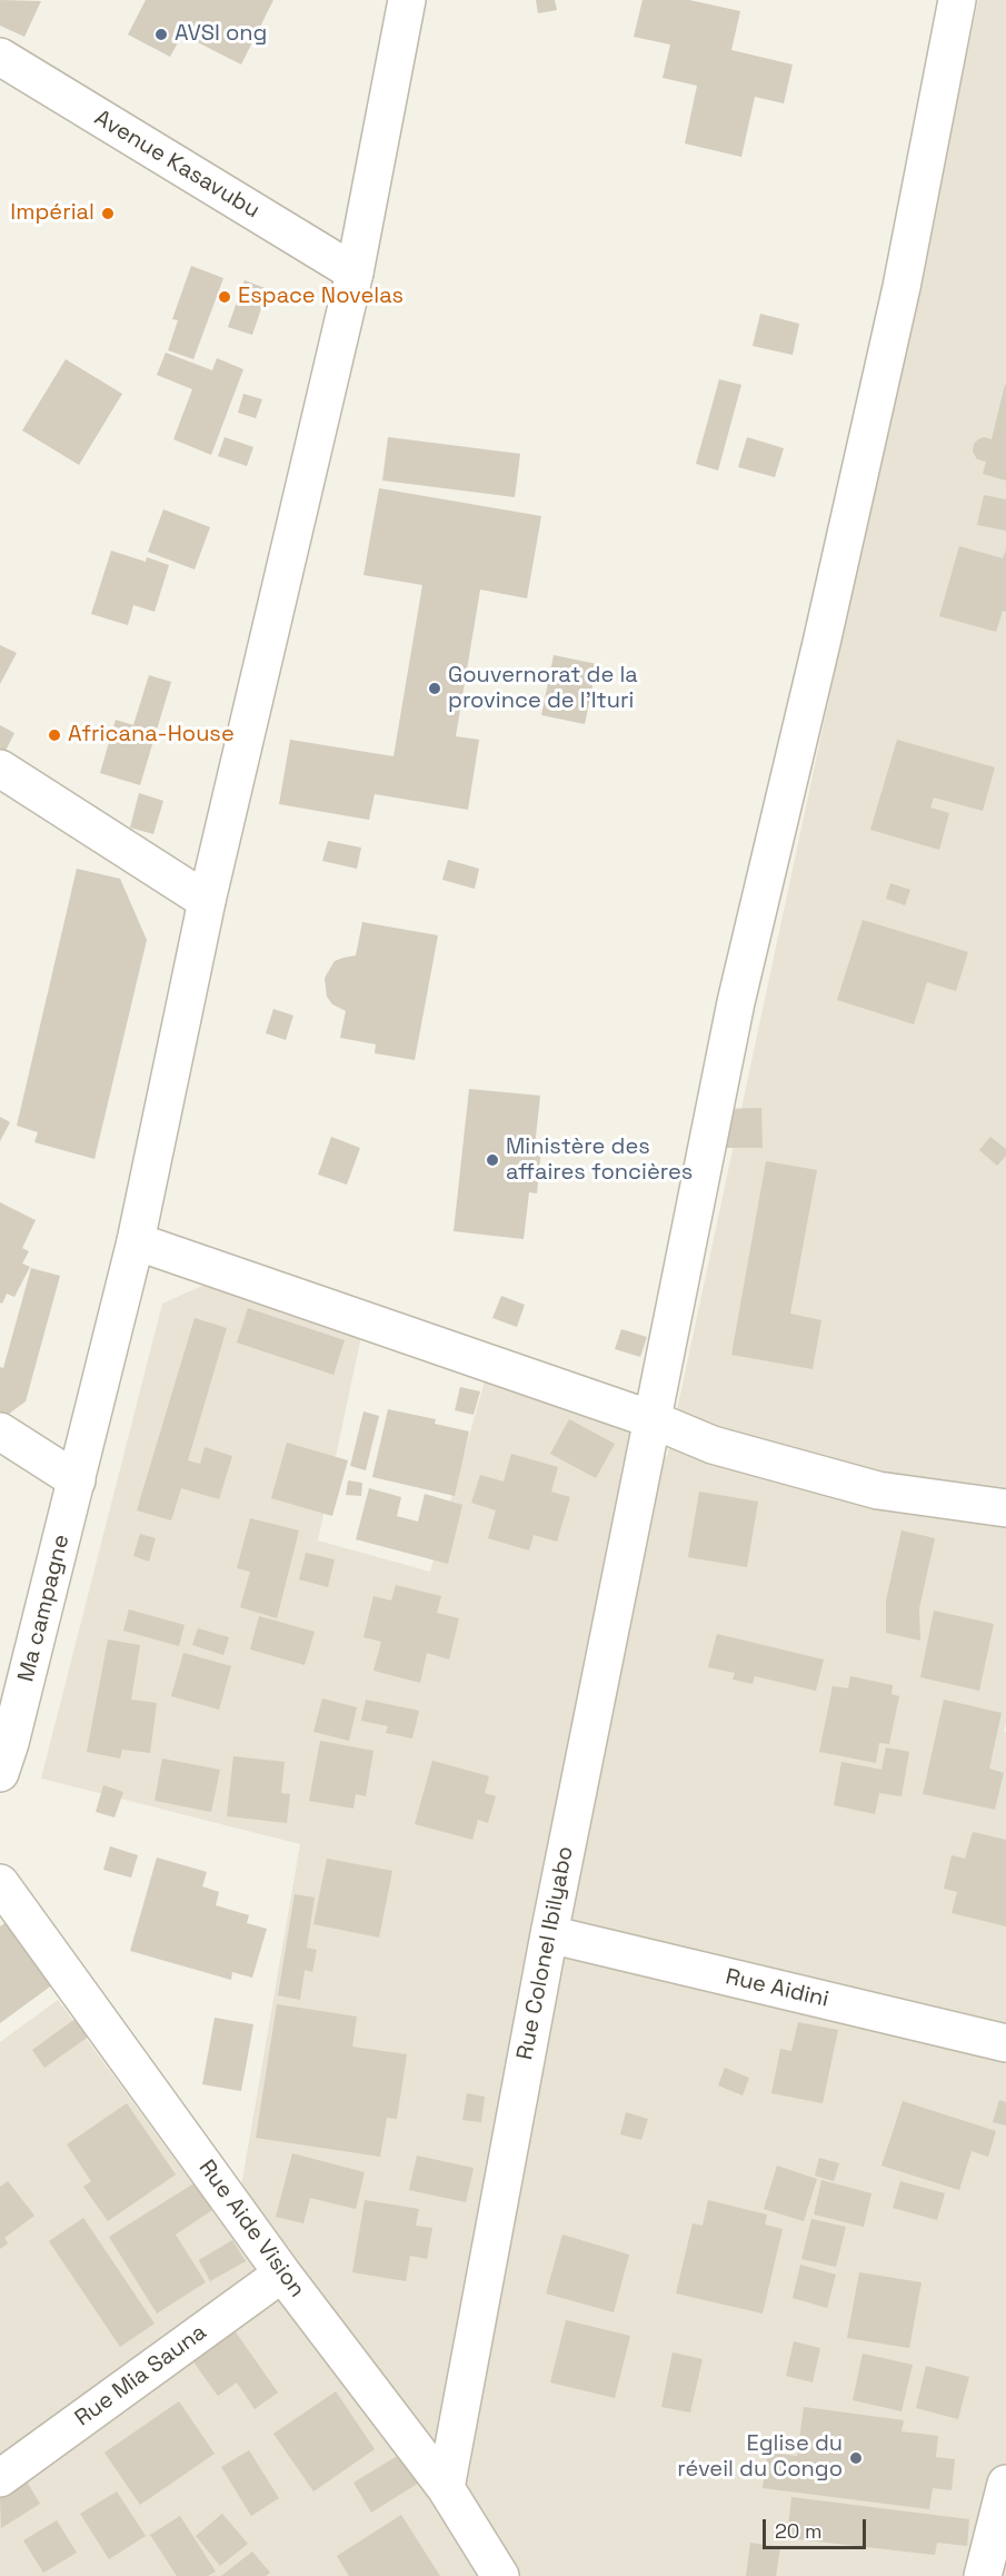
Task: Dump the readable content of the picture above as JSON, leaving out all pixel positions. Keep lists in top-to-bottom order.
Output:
{
  "streets": {
    "street": [
      "Avenue Kasavubu",
      "Ma campagne",
      "Rue Colonel Ibilyabo",
      "Rue Aidini",
      "Rue Aide Vision",
      "Rue Mia Sauna"
    ]
  },
  "crossings": [
    ["Avenue Kasavubu", "Ma campagne"],
    ["Rue Colonel Ibilyabo", "Rue Aidini"],
    ["Rue Colonel Ibilyabo", "Rue Aide Vision"],
    ["Rue Aide Vision", "Rue Mia Sauna"]
  ],
  "places": [
    "AVSI ong",
    "Impérial",
    "Espace Novelas",
    "Gouvernorat de la province de l'Ituri",
    "Africana-House",
    "Ministère des affaires foncières",
    "Eglise du réveil du Congo"
  ],
  "scale_bar": "20 m"
}
